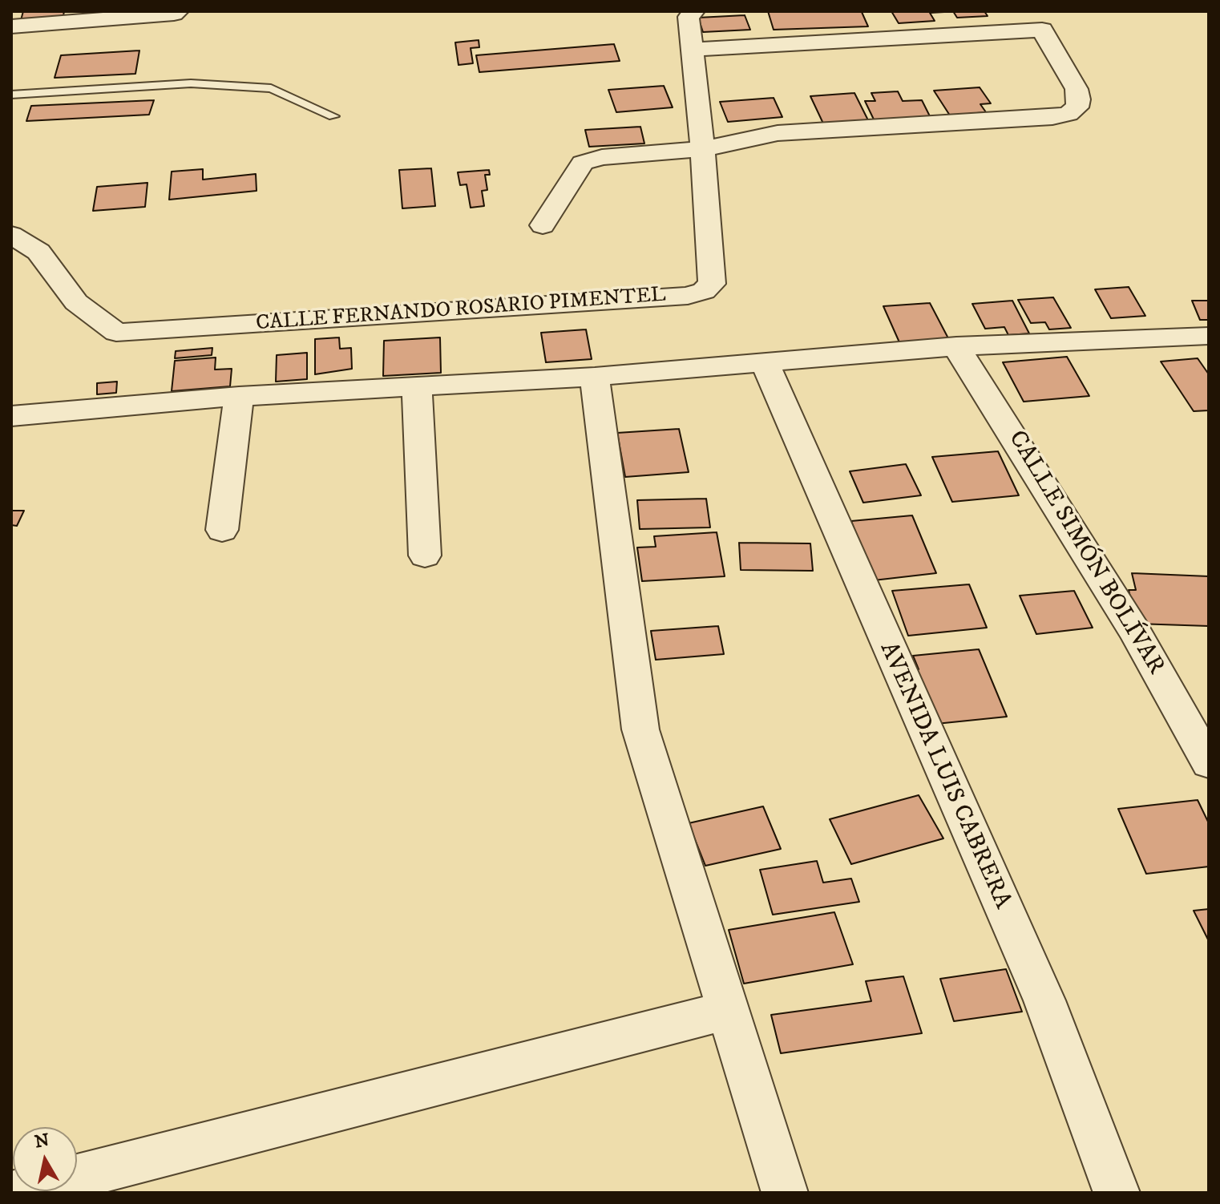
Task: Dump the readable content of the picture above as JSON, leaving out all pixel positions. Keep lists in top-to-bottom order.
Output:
{
  "streets": {
    "street": ["CALLE FERNANDO ROSARIO PIMENTEL", "CALLE SIMÓN BOLÍVAR", "AVENIDA LUIS CABRERA"]
  },
  "north": "top"
}
